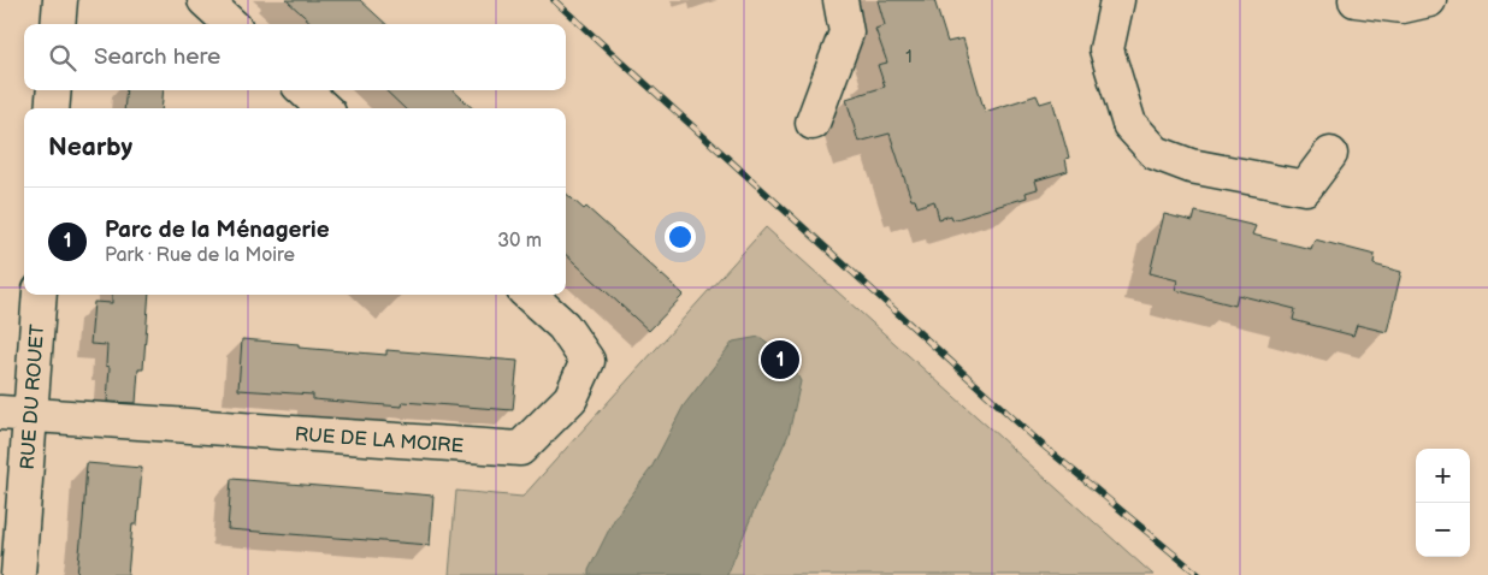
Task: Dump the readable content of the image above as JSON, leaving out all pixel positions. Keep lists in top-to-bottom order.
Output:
{
  "streets": {
    "street": ["RUE DU ROUET", "RUE DE LA MOIRE"]
  },
  "crossings": [
    ["RUE DU ROUET", "RUE DE LA MOIRE"]
  ],
  "house_numbers": ["1"],
  "page": {
    "search": "Search here",
    "heading": "Nearby",
    "list": [
      {
        "mark": "1",
        "name": "Parc de la Ménagerie",
        "note": "Park · Rue de la Moire",
        "value": "30 m"
      }
    ],
    "pins": "1",
    "map_buttons": ["+", "−"]
  }
}
